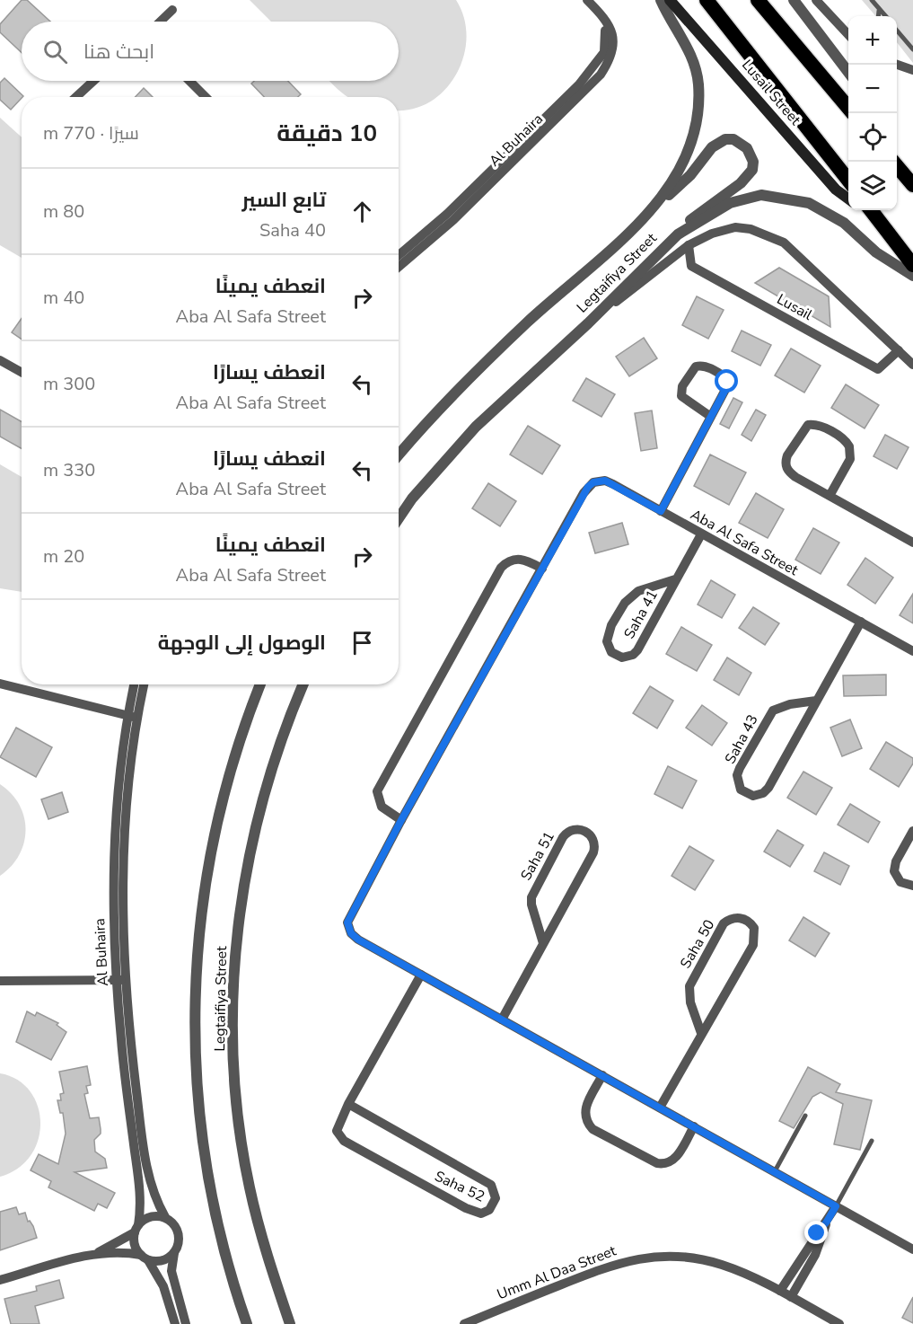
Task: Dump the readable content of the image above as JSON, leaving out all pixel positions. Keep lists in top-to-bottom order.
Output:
{
  "streets": {
    "highway": ["Lusail Street"],
    "street": [
      "Al Buhaira",
      "Legtaifiya Street",
      "Lusail",
      "Aba Al Safa Street",
      "Saha 41",
      "Saha 43",
      "Saha 51",
      "Saha 50",
      "Saha 52",
      "Umm Al Daa Street"
    ]
  },
  "crossings": [
    ["Aba Al Safa Street", "Saha 41"],
    ["Aba Al Safa Street", "Saha 43"],
    ["Aba Al Safa Street", "Saha 51"],
    ["Aba Al Safa Street", "Saha 50"],
    ["Aba Al Safa Street", "Saha 52"]
  ],
  "page": {
    "map_buttons": ["+", "−"],
    "search": "ابحث هنا",
    "heading": ["10 دقيقة", "سيرًا · 770 m"],
    "list": [
      ["تابع السير", "Saha 40", "80 m"],
      ["انعطف يمينًا", "Aba Al Safa Street", "40 m"],
      ["انعطف يسارًا", "Aba Al Safa Street", "300 m"],
      ["انعطف يسارًا", "Aba Al Safa Street", "330 m"],
      ["انعطف يمينًا", "Aba Al Safa Street", "20 m"],
      "الوصول إلى الوجهة"
    ]
  }
}
